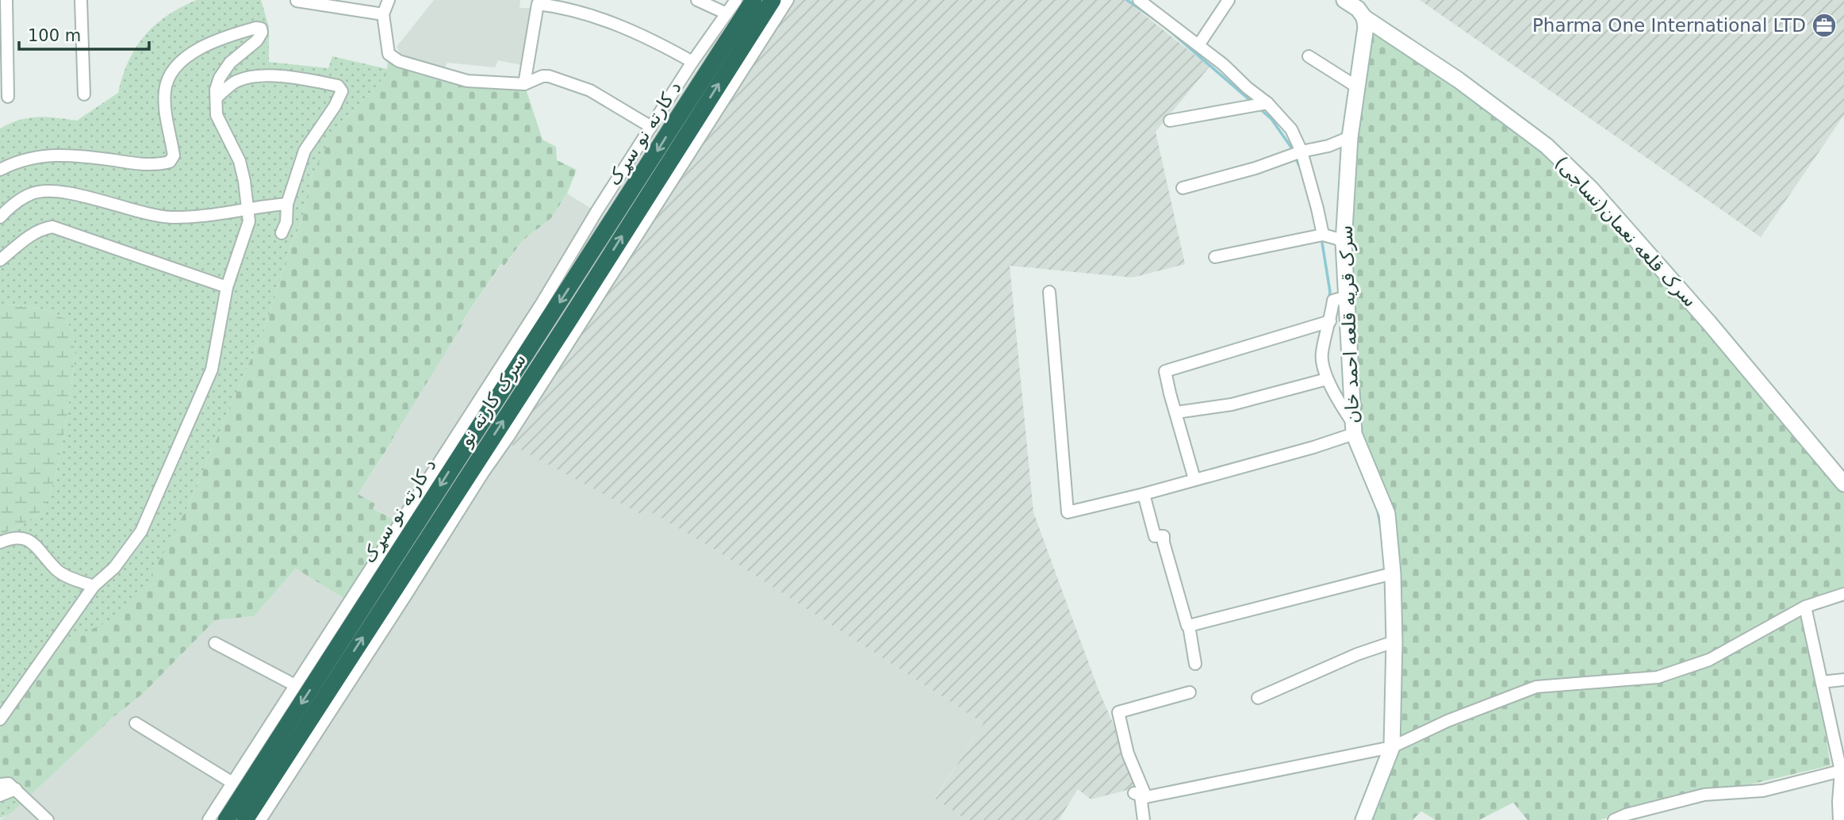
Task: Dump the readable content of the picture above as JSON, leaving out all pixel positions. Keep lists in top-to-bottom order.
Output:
{
  "streets": {
    "highway": ["د کارته نو سړک", "سرک کارته نو"],
    "street": ["سرک قلعه نعمان(نساجی)", "سرک قریه قلعه احمد خان"]
  },
  "crossings": [
    ["د کارته نو سړک", "سرک کارته نو"],
    ["سرک قلعه نعمان(نساجی)", "سرک قریه قلعه احمد خان"]
  ],
  "one_way": ["د کارته نو سړک", "سرک کارته نو"],
  "places": {
    "office": ["Pharma One International LTD"]
  },
  "scale_bar": "100 m"
}
